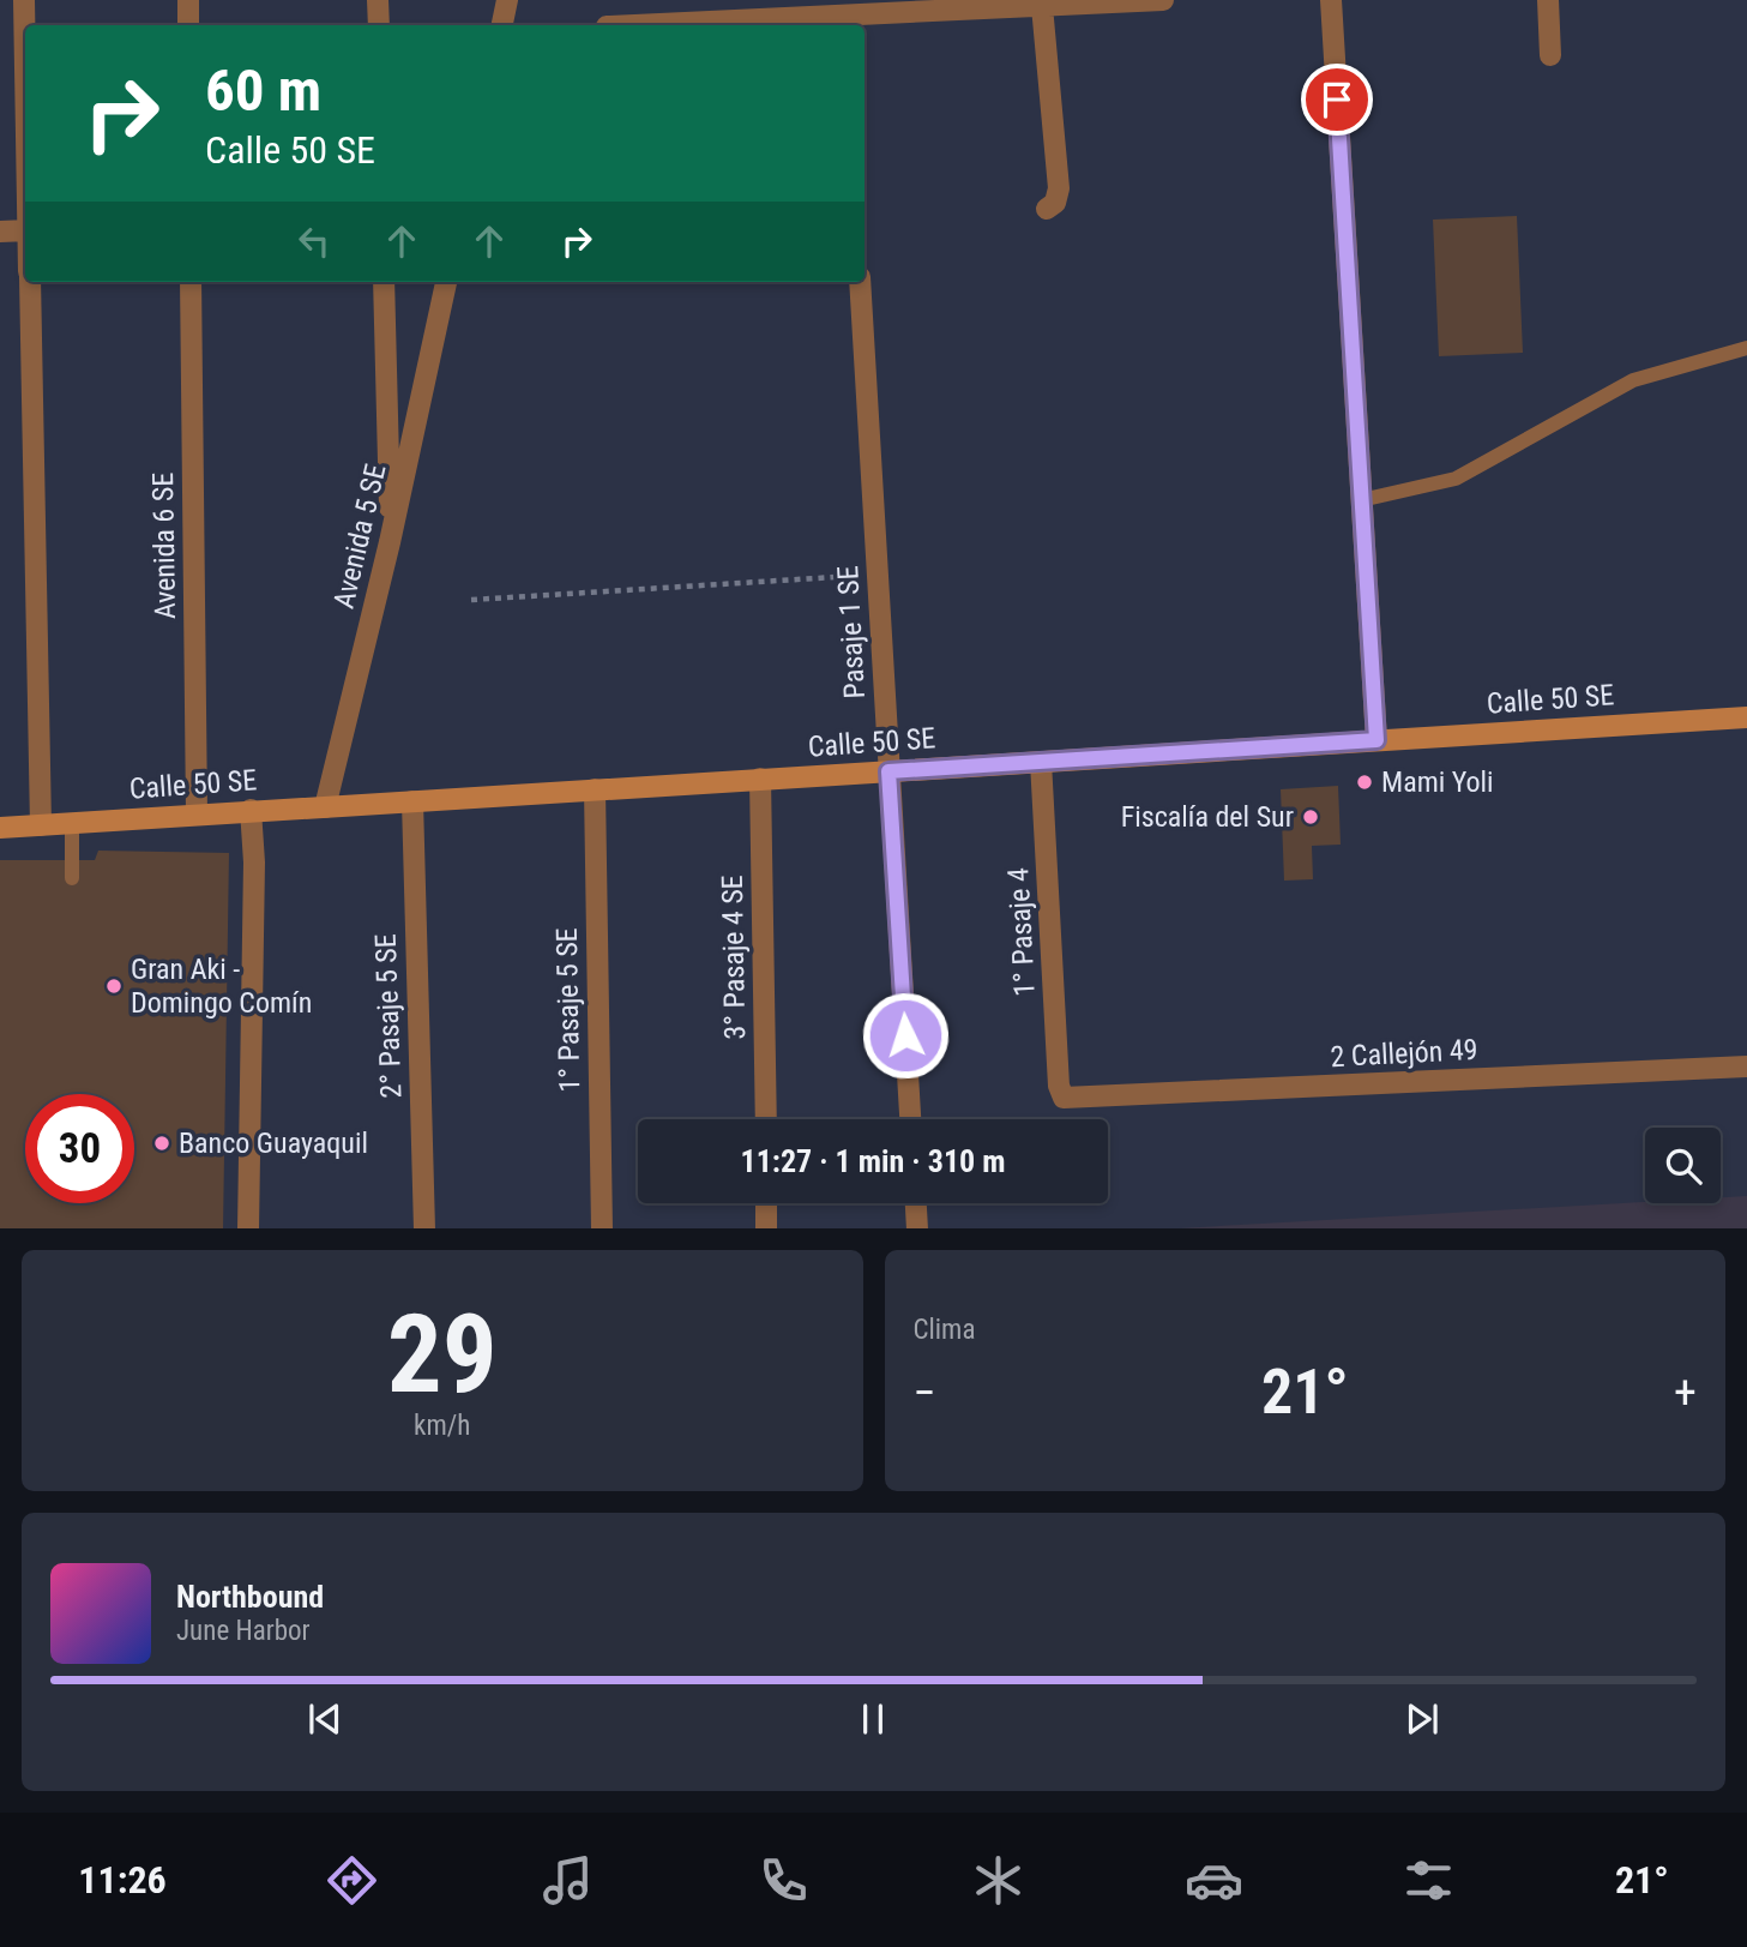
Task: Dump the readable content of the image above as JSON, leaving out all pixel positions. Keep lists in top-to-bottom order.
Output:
{
  "streets": {
    "street": [
      "Avenida 5 SE",
      "Avenida 6 SE",
      "Pasaje 1 SE",
      "Calle 50 SE",
      "1° Pasaje 4",
      "3° Pasaje 4 SE",
      "1° Pasaje 5 SE",
      "2° Pasaje 5 SE",
      "2 Callejón 49"
    ]
  },
  "crossings": [
    ["Avenida 5 SE", "Calle 50 SE"],
    ["Avenida 6 SE", "Calle 50 SE"],
    ["Pasaje 1 SE", "Calle 50 SE"],
    ["Calle 50 SE", "1° Pasaje 4"],
    ["Calle 50 SE", "3° Pasaje 4 SE"],
    ["Calle 50 SE", "1° Pasaje 5 SE"],
    ["Calle 50 SE", "2° Pasaje 5 SE"],
    ["1° Pasaje 4", "2 Callejón 49"]
  ],
  "places": [
    "Mami Yoli",
    "Fiscalía del Sur",
    "Gran Aki - Domingo Comín",
    "Banco Guayaquil"
  ],
  "page": {
    "turn": ["60 m", "Calle 50 SE"],
    "limit": "30",
    "trip": "11:27 · 1 min · 310 m",
    "tile": [
      ["29", "km/h"],
      "Clima"
    ],
    "heat": ["−", "21°", "+"],
    "song": ["Northbound", "June Harbor"],
    "tabs": ["11:26", "21°"]
  }
}
